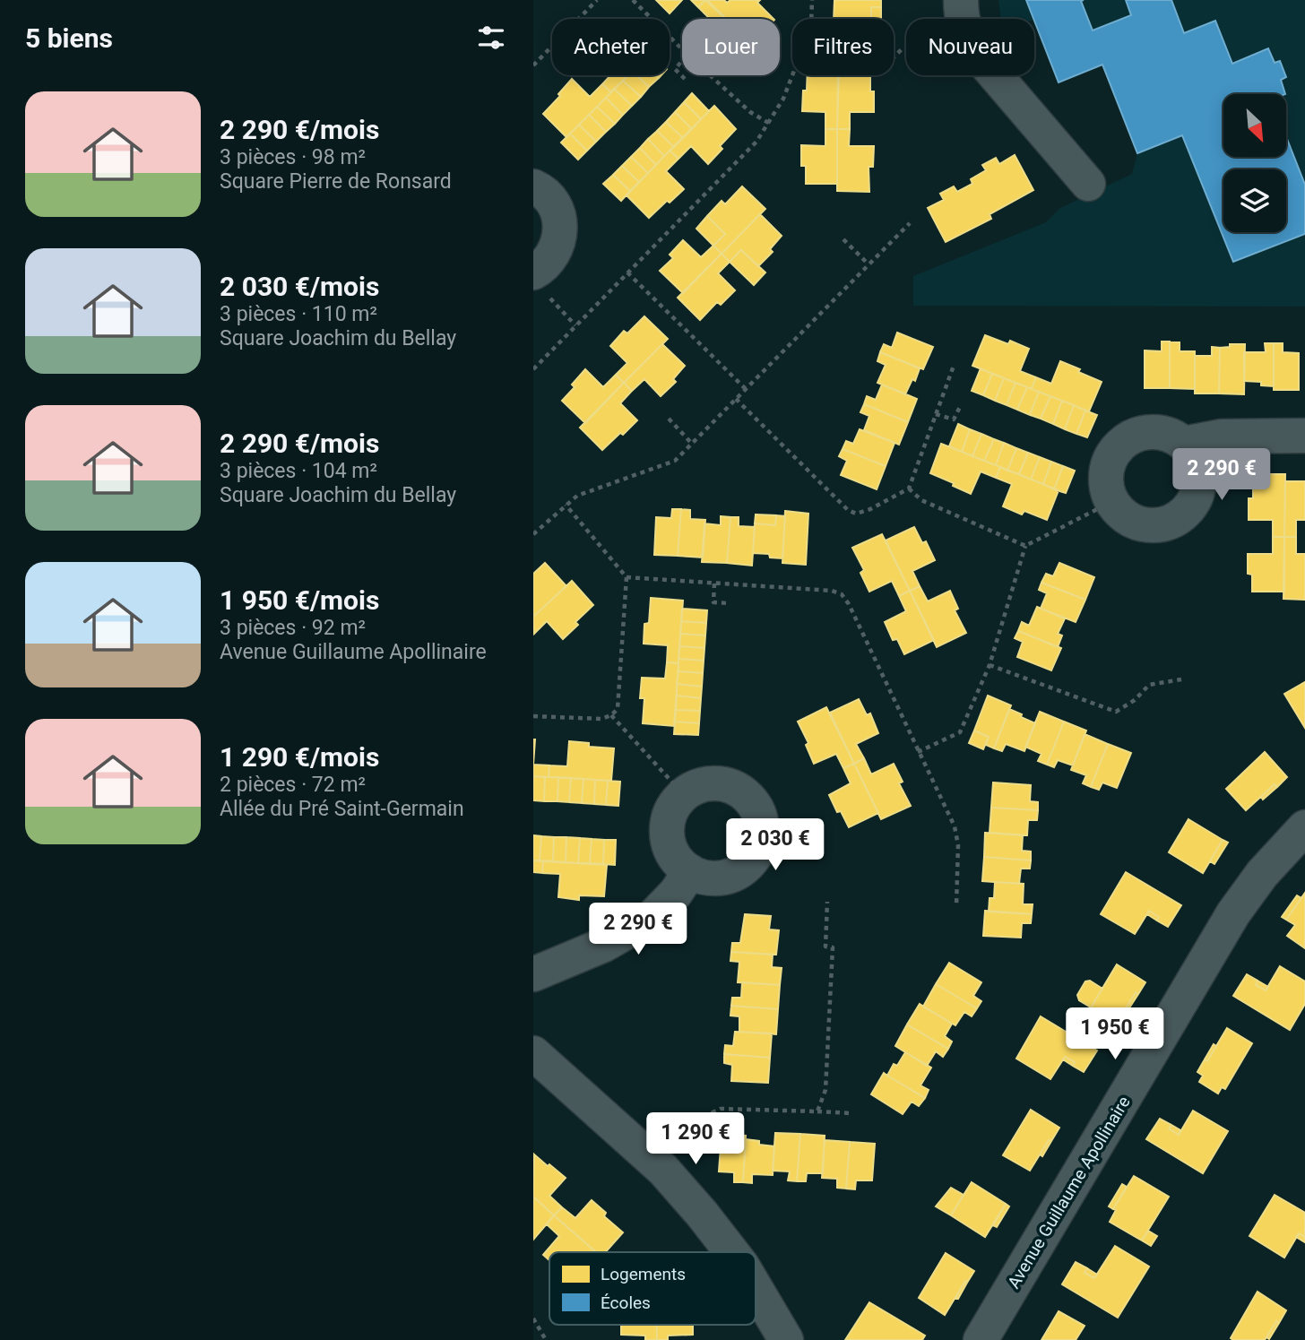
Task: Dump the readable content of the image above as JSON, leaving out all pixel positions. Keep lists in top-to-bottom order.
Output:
{
  "streets": {
    "street": ["Avenue Guillaume Apollinaire"]
  },
  "legend": ["Logements", "Écoles"],
  "north": "bottom right",
  "page": {
    "heading": "5 biens",
    "chip": [
      "Acheter",
      "Louer",
      "Filtres",
      "Nouveau"
    ],
    "list": [
      {
        "name": "2 290 €/mois",
        "note": "3 pièces · 98 m² · Square Pierre de Ronsard"
      },
      {
        "name": "2 030 €/mois",
        "note": "3 pièces · 110 m² · Square Joachim du Bellay"
      },
      {
        "name": "2 290 €/mois",
        "note": "3 pièces · 104 m² · Square Joachim du Bellay"
      },
      {
        "name": "1 950 €/mois",
        "note": "3 pièces · 92 m² · Avenue Guillaume Apollinaire"
      },
      {
        "name": "1 290 €/mois",
        "note": "2 pièces · 72 m² · Allée du Pré Saint-Germain"
      }
    ],
    "price": [
      "2 290 €",
      "2 030 €",
      "2 290 €",
      "1 950 €",
      "1 290 €"
    ]
  }
}
